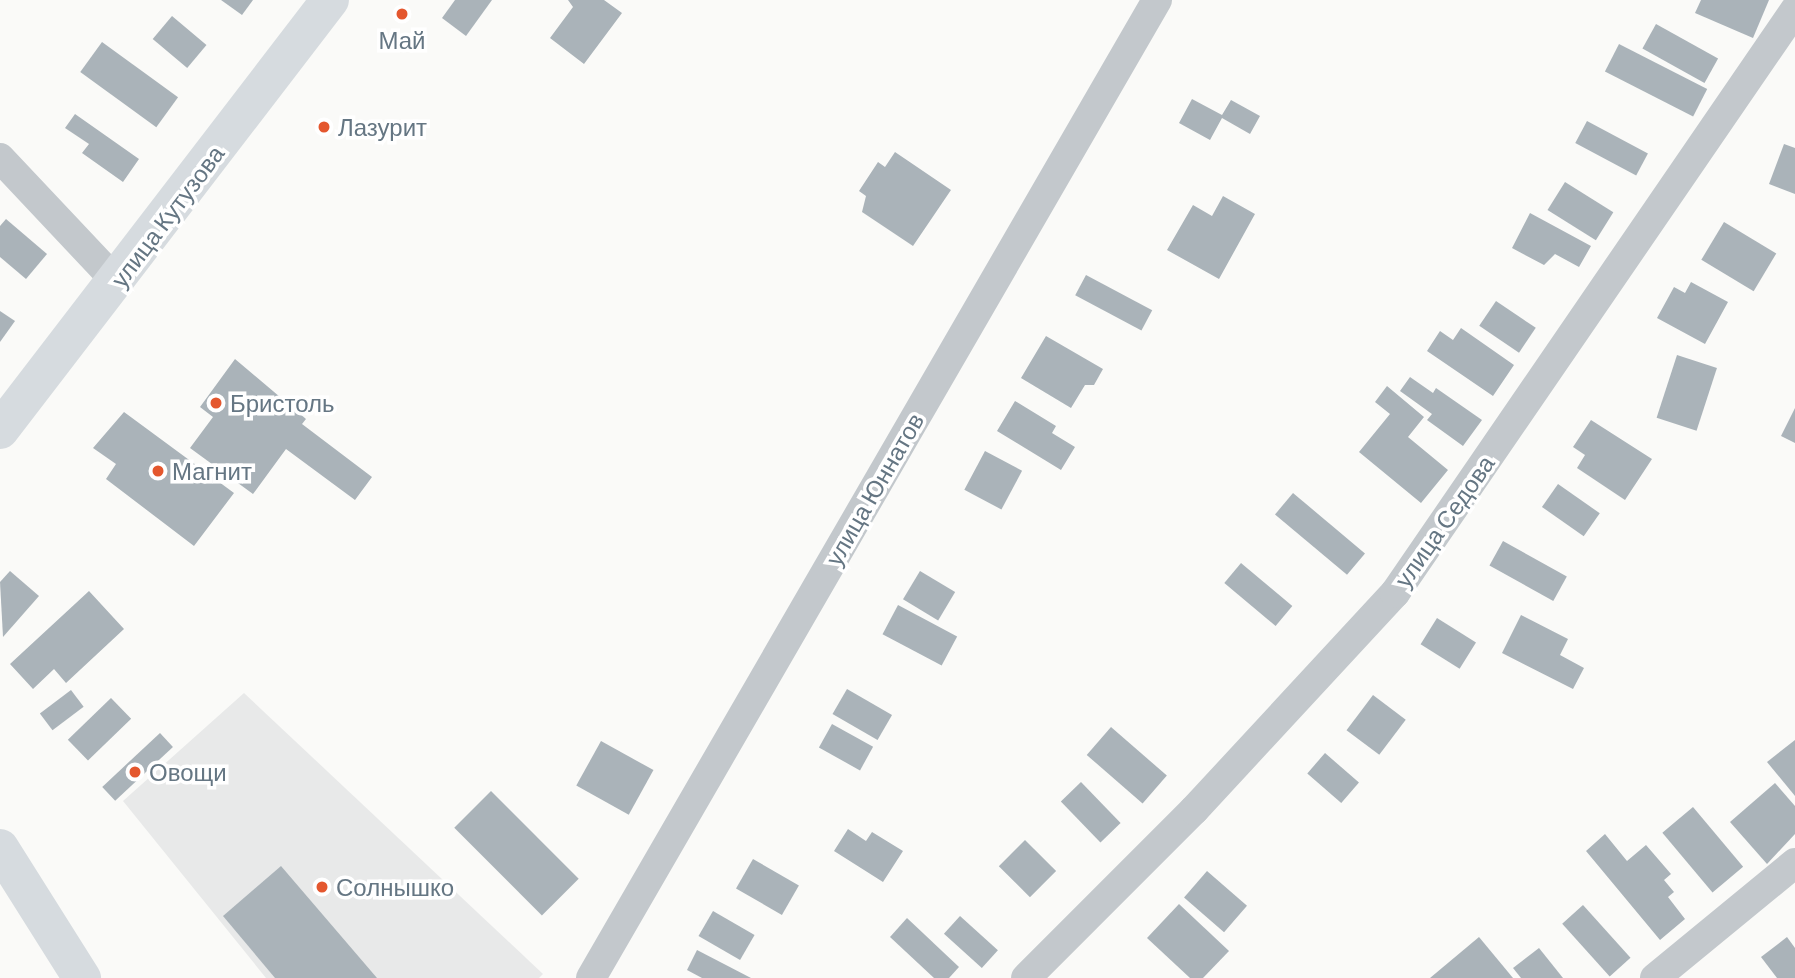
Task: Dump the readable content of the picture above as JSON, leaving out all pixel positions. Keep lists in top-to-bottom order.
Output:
{
  "streets": {
    "main road": ["улица Кутузова"],
    "street": ["улица Юннатов", "улица Седова"]
  },
  "places": [
    "Май",
    "Лазурит",
    "Бристоль",
    "Магнит",
    "Овощи",
    "Солнышко"
  ]
}
